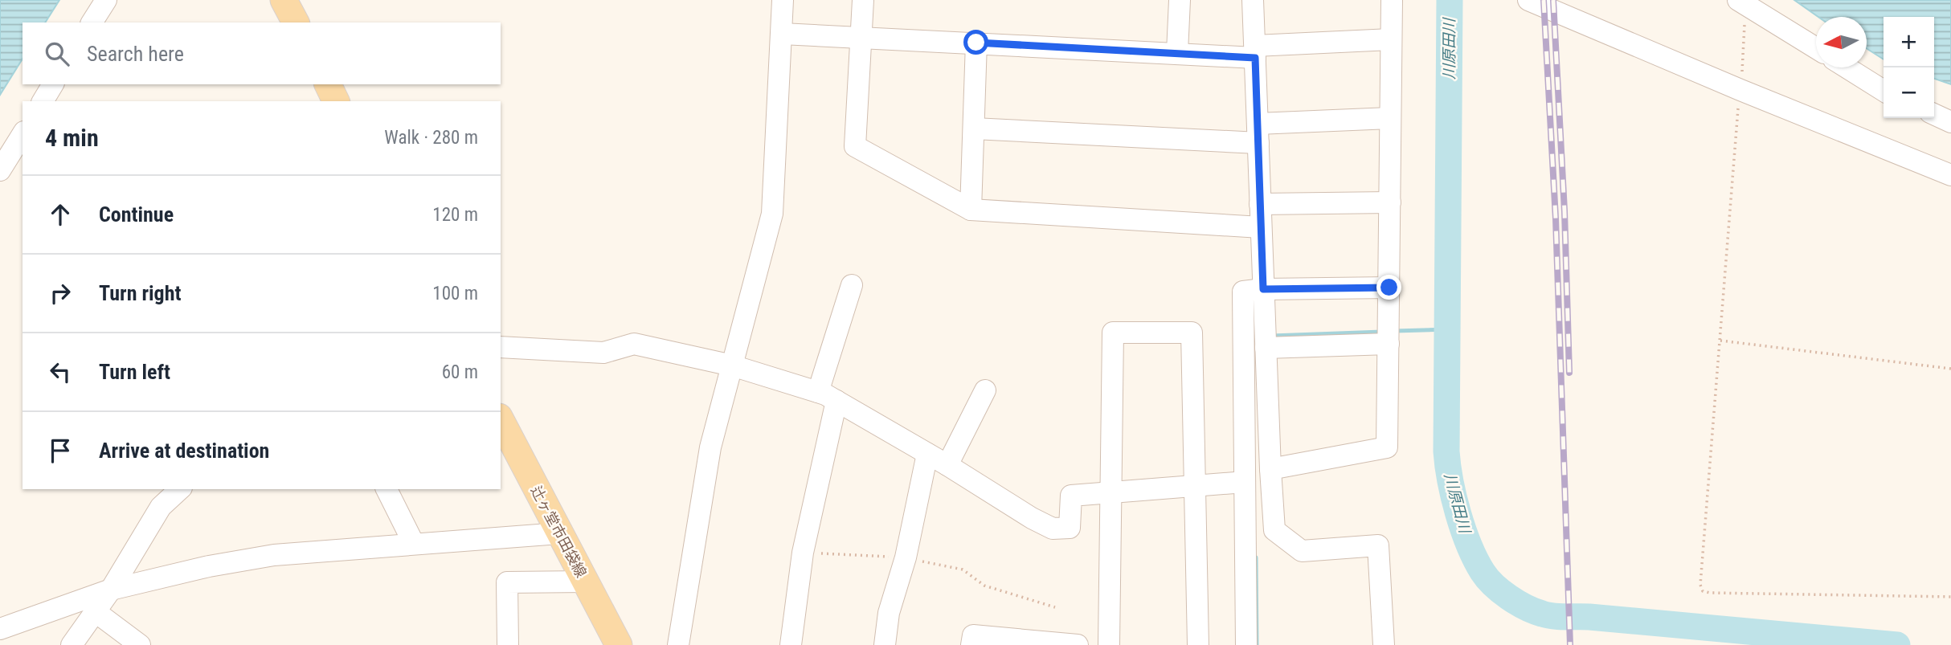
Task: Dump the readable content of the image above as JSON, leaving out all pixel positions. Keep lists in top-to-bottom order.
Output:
{
  "streets": {
    "main road": ["辻ヶ堂市田袋線"]
  },
  "water": ["川原田川"],
  "north": "left",
  "page": {
    "map_buttons": ["+", "−"],
    "search": "Search here",
    "heading": ["4 min", "Walk · 280 m"],
    "list": [
      ["Continue", "120 m"],
      ["Turn right", "100 m"],
      ["Turn left", "60 m"],
      "Arrive at destination"
    ]
  }
}
